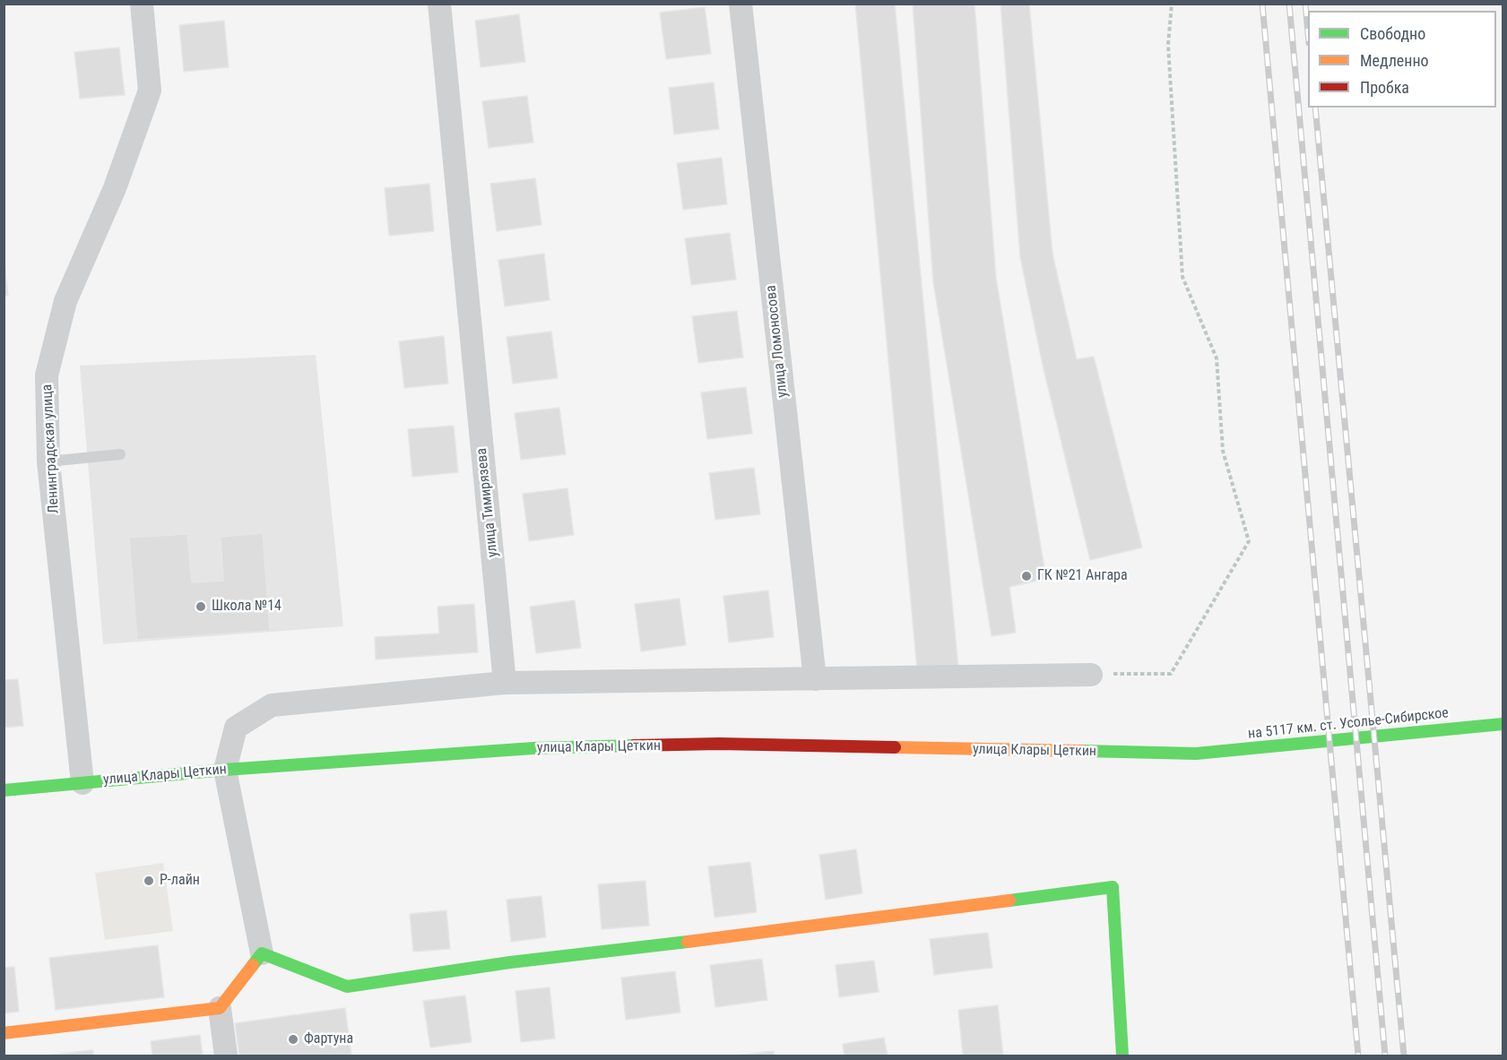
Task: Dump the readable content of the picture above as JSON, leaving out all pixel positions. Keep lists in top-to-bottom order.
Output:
{
  "streets": {
    "street": [
      "улица Ломоносова",
      "Ленинградская улица",
      "улица Тимирязева",
      "на 5117 км. ст. Усолье-Сибирское",
      "улица Клары Цеткин"
    ]
  },
  "crossings": [
    ["Ленинградская улица", "улица Клары Цеткин"],
    ["на 5117 км. ст. Усолье-Сибирское", "улица Клары Цеткин"]
  ],
  "places": [
    "ГК №21 Ангара",
    "Школа №14",
    "Р-лайн",
    "Фартуна"
  ],
  "legend": ["Свободно", "Медленно", "Пробка"]
}
